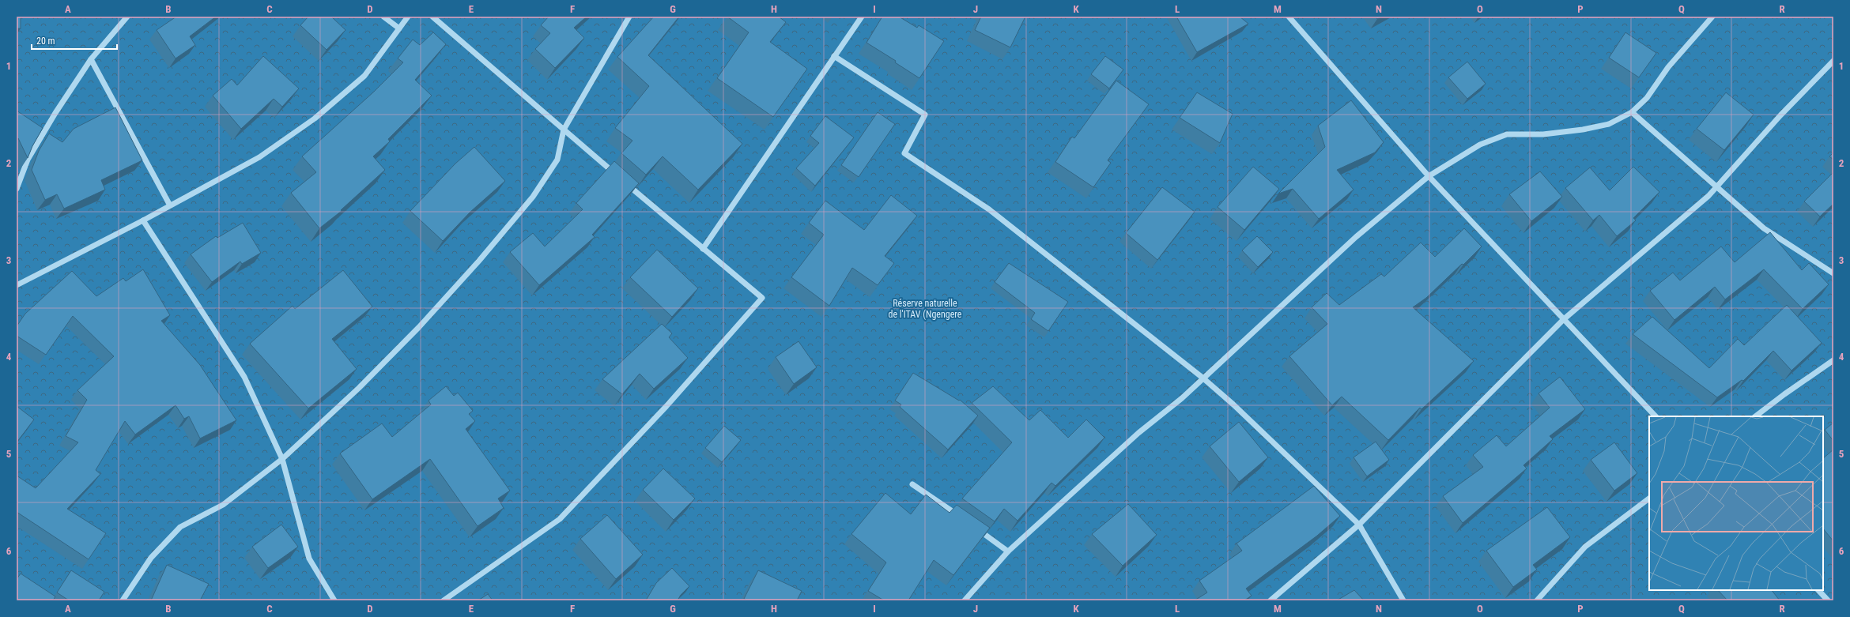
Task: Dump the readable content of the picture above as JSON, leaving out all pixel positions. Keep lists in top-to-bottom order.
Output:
{
  "parks": ["Réserve naturelle de l'ITAV (Ngengere"],
  "scale_bar": "20 m",
  "grid": {
    "columns": [
      "A",
      "B",
      "C",
      "D",
      "E",
      "F",
      "G",
      "H",
      "I",
      "J",
      "K",
      "L",
      "M",
      "N",
      "O",
      "P",
      "Q",
      "R"
    ],
    "rows": [
      "1",
      "2",
      "3",
      "4",
      "5",
      "6"
    ]
  }
}
